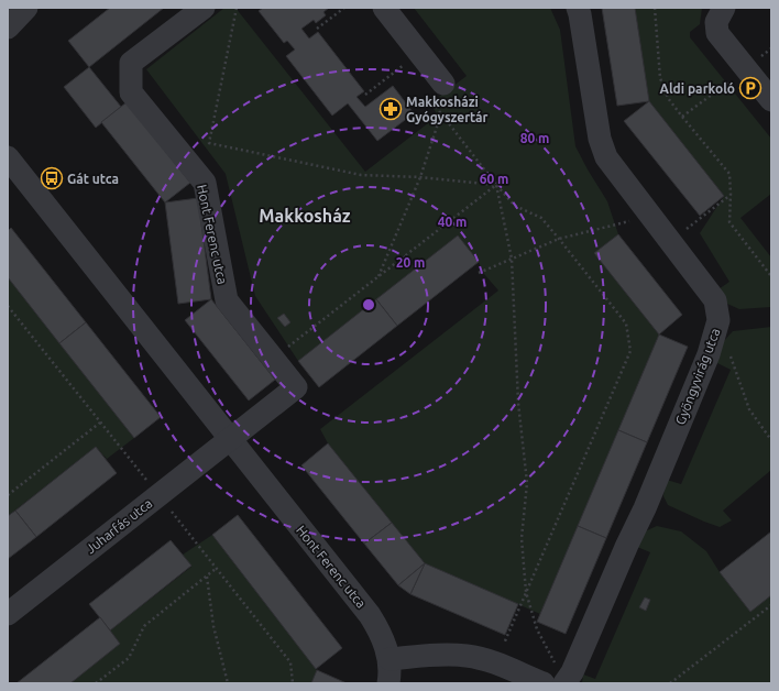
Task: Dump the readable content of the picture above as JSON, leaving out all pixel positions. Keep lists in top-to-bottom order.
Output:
{
  "streets": {
    "street": ["Hont Ferenc utca", "Gyöngyvirág utca", "Juharfás utca"]
  },
  "crossings": [
    ["Hont Ferenc utca", "Juharfás utca"]
  ],
  "districts": ["Makkosház"],
  "places": {
    "parking": ["Aldi parkoló"],
    "pharmacy": ["Makkosházi Gyógyszertár"],
    "bus stop": ["Gát utca"]
  },
  "rings": [
    "80 m",
    "60 m",
    "40 m",
    "20 m"
  ]
}
